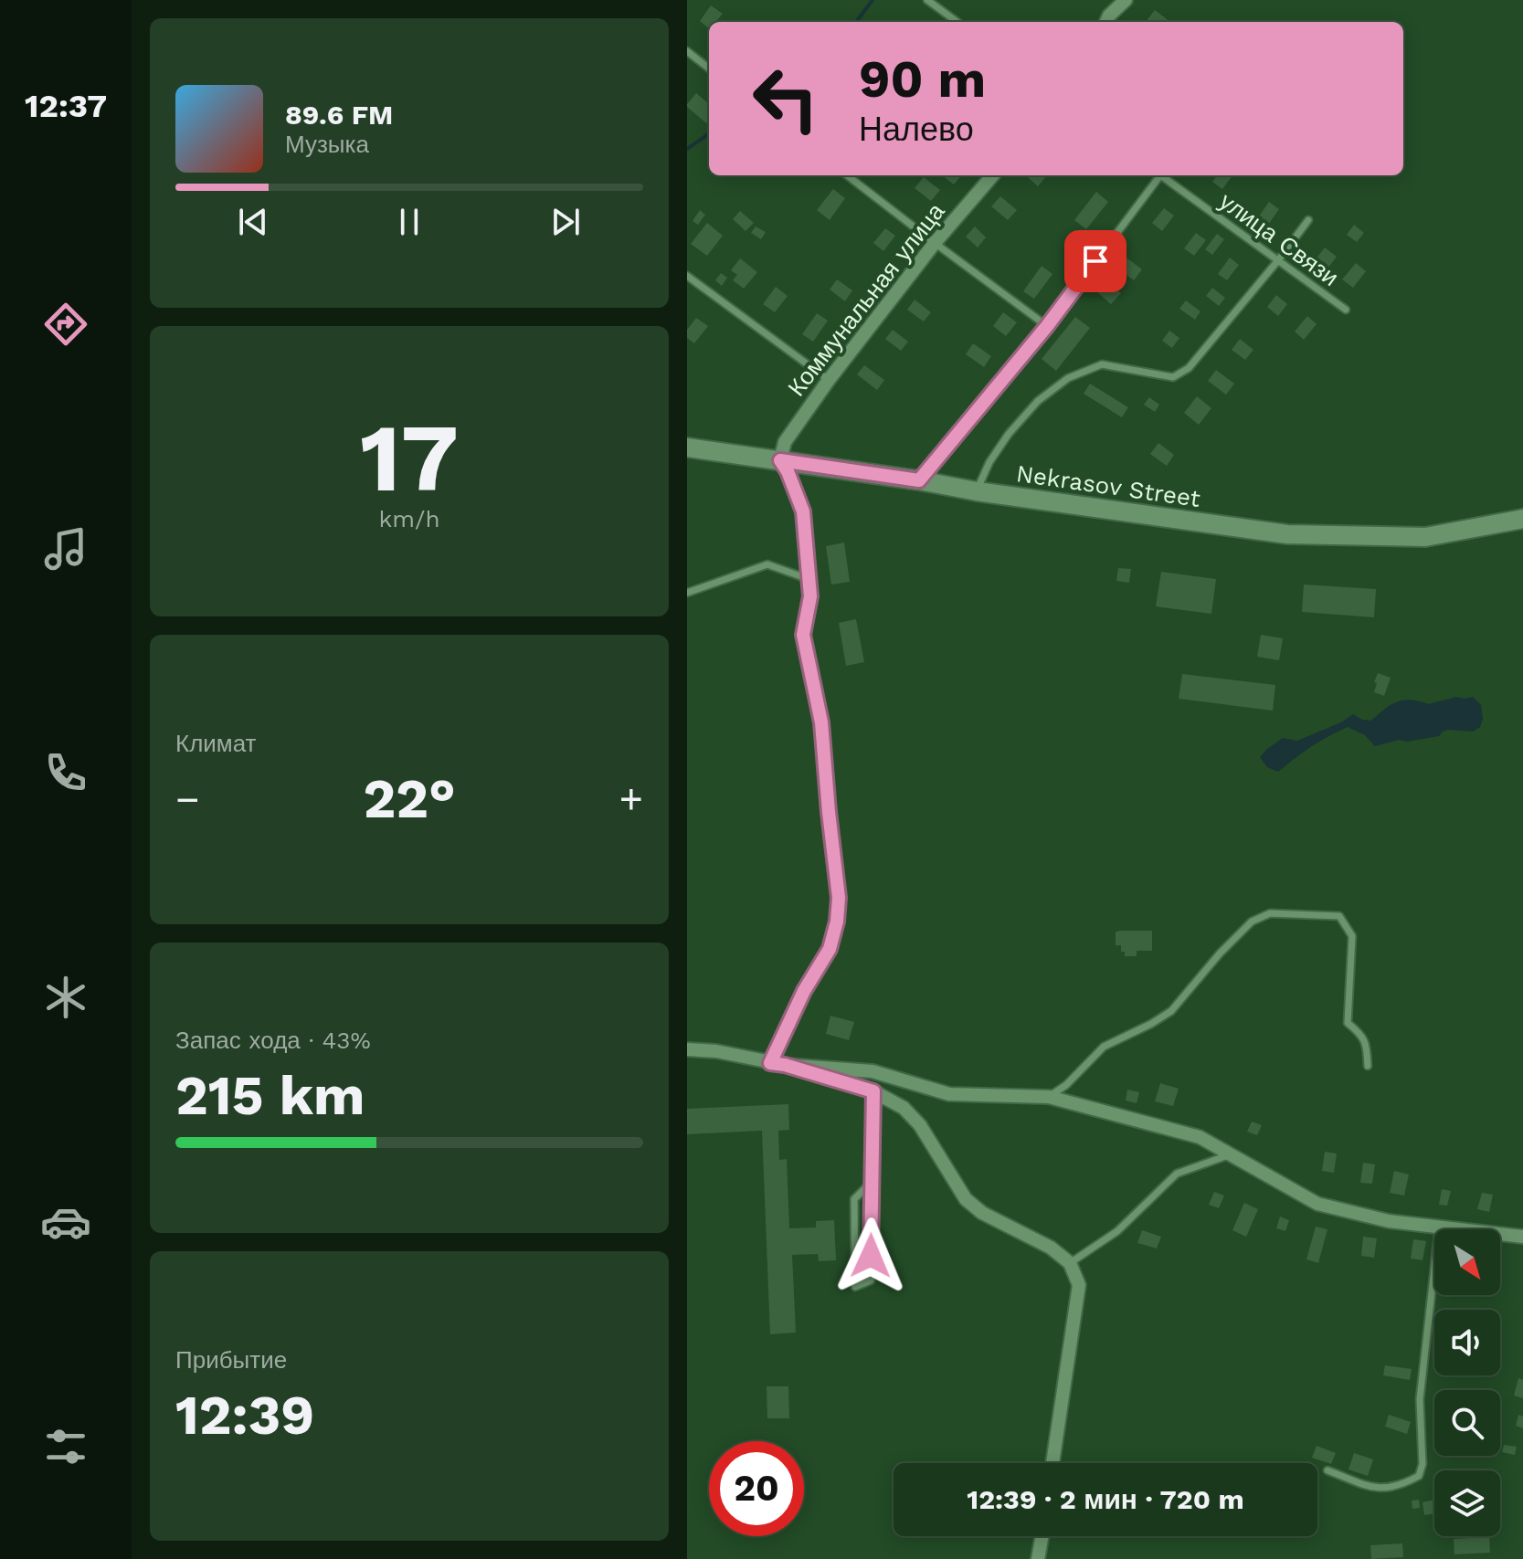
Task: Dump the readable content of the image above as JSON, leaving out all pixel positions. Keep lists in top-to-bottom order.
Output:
{
  "streets": {
    "main road": ["Nekrasov Street"],
    "street": ["Коммунальная улица"],
    "lane": ["улица Связи"]
  },
  "crossings": [
    ["Коммунальная улица", "Nekrasov Street"]
  ],
  "north": "bottom right",
  "page": {
    "tabs": "12:37",
    "turn": ["90 m", "Налево"],
    "song": ["89.6 FM", "Музыка"],
    "tile": [
      ["17", "km/h"],
      "Климат",
      ["Запас хода · 43%", "215 km"],
      ["Прибытие", "12:39"]
    ],
    "heat": ["−", "22°", "+"],
    "limit": "20",
    "trip": "12:39 · 2 мин · 720 m"
  }
}
